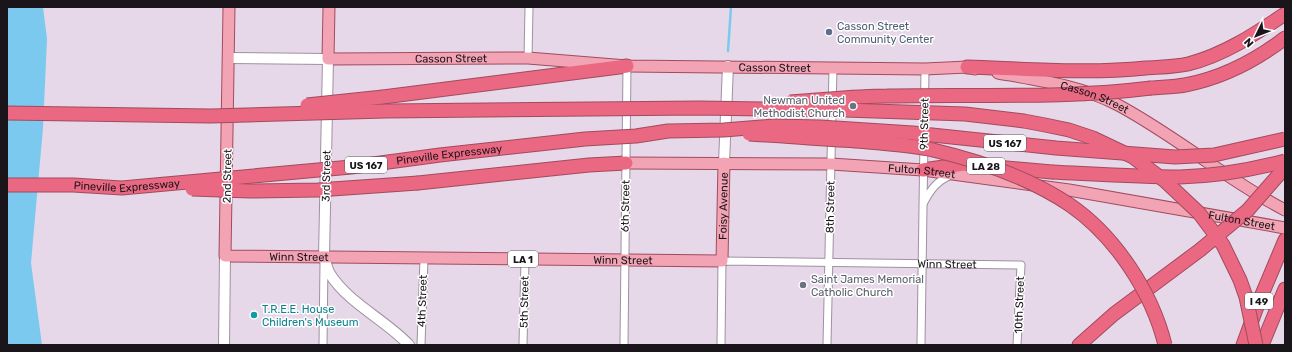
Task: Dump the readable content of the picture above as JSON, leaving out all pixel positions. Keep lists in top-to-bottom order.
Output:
{
  "streets": {
    "highway": [
      "US 167",
      "Pineville Expressway",
      "LA 28",
      "I 49"
    ],
    "main road": [
      "Casson Street",
      "Fulton Street",
      "2nd Street",
      "3rd Street",
      "Foisy Avenue",
      "Winn Street",
      "LA 1"
    ],
    "street": [
      "9th Street",
      "6th Street",
      "8th Street",
      "4th Street",
      "5th Street",
      "10th Street"
    ]
  },
  "crossings": [
    ["Casson Street", "9th Street"],
    ["Casson Street", "2nd Street"],
    ["Casson Street", "3rd Street"],
    ["Casson Street", "6th Street"],
    ["Casson Street", "Foisy Avenue"],
    ["Casson Street", "8th Street"],
    ["9th Street", "Fulton Street"],
    ["9th Street", "Winn Street"],
    ["US 167", "Pineville Expressway"],
    ["US 167", "LA 28"],
    ["Pineville Expressway", "LA 28"],
    ["Fulton Street", "6th Street"],
    ["Fulton Street", "Foisy Avenue"],
    ["Fulton Street", "8th Street"],
    ["2nd Street", "Winn Street"],
    ["3rd Street", "Winn Street"],
    ["6th Street", "Winn Street"],
    ["Foisy Avenue", "Winn Street"],
    ["8th Street", "Winn Street"],
    ["Winn Street", "4th Street"],
    ["Winn Street", "5th Street"],
    ["Winn Street", "10th Street"]
  ],
  "places": [
    "Casson Street Community Center",
    "Newman United Methodist Church",
    "Saint James Memorial Catholic Church",
    "T.R.E.E. House Children's Museum"
  ],
  "north": "bottom left"
}
